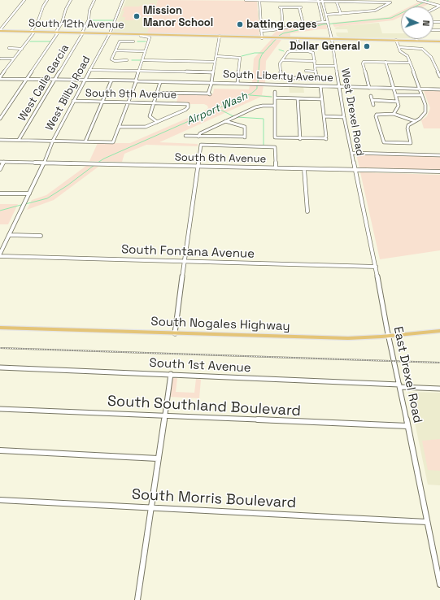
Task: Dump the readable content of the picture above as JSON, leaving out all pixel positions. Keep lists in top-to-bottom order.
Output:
{
  "streets": {
    "main road": ["South 12th Avenue", "South Nogales Highway"],
    "street": [
      "South Liberty Avenue",
      "West Calle Garcia",
      "West Bilby Road",
      "South 9th Avenue",
      "West Drexel Road",
      "South 6th Avenue",
      "South Fontana Avenue",
      "South 1st Avenue",
      "East Drexel Road",
      "South Southland Boulevard",
      "South Morris Boulevard"
    ]
  },
  "crossings": [
    ["South 12th Avenue", "West Calle Garcia"],
    ["South 12th Avenue", "West Bilby Road"],
    ["South 12th Avenue", "West Drexel Road"],
    ["South Liberty Avenue", "West Calle Garcia"],
    ["South Liberty Avenue", "West Bilby Road"],
    ["South Liberty Avenue", "West Drexel Road"],
    ["West Bilby Road", "South 9th Avenue"],
    ["West Bilby Road", "South 6th Avenue"],
    ["West Drexel Road", "South 6th Avenue"],
    ["West Drexel Road", "East Drexel Road"],
    ["South 6th Avenue", "East Drexel Road"],
    ["South Fontana Avenue", "East Drexel Road"],
    ["South Nogales Highway", "East Drexel Road"],
    ["South 1st Avenue", "East Drexel Road"],
    ["East Drexel Road", "South Southland Boulevard"],
    ["East Drexel Road", "South Morris Boulevard"]
  ],
  "water": ["Airport Wash"],
  "places": ["Mission Manor School", "batting cages", "Dollar General"],
  "north": "right"
}
